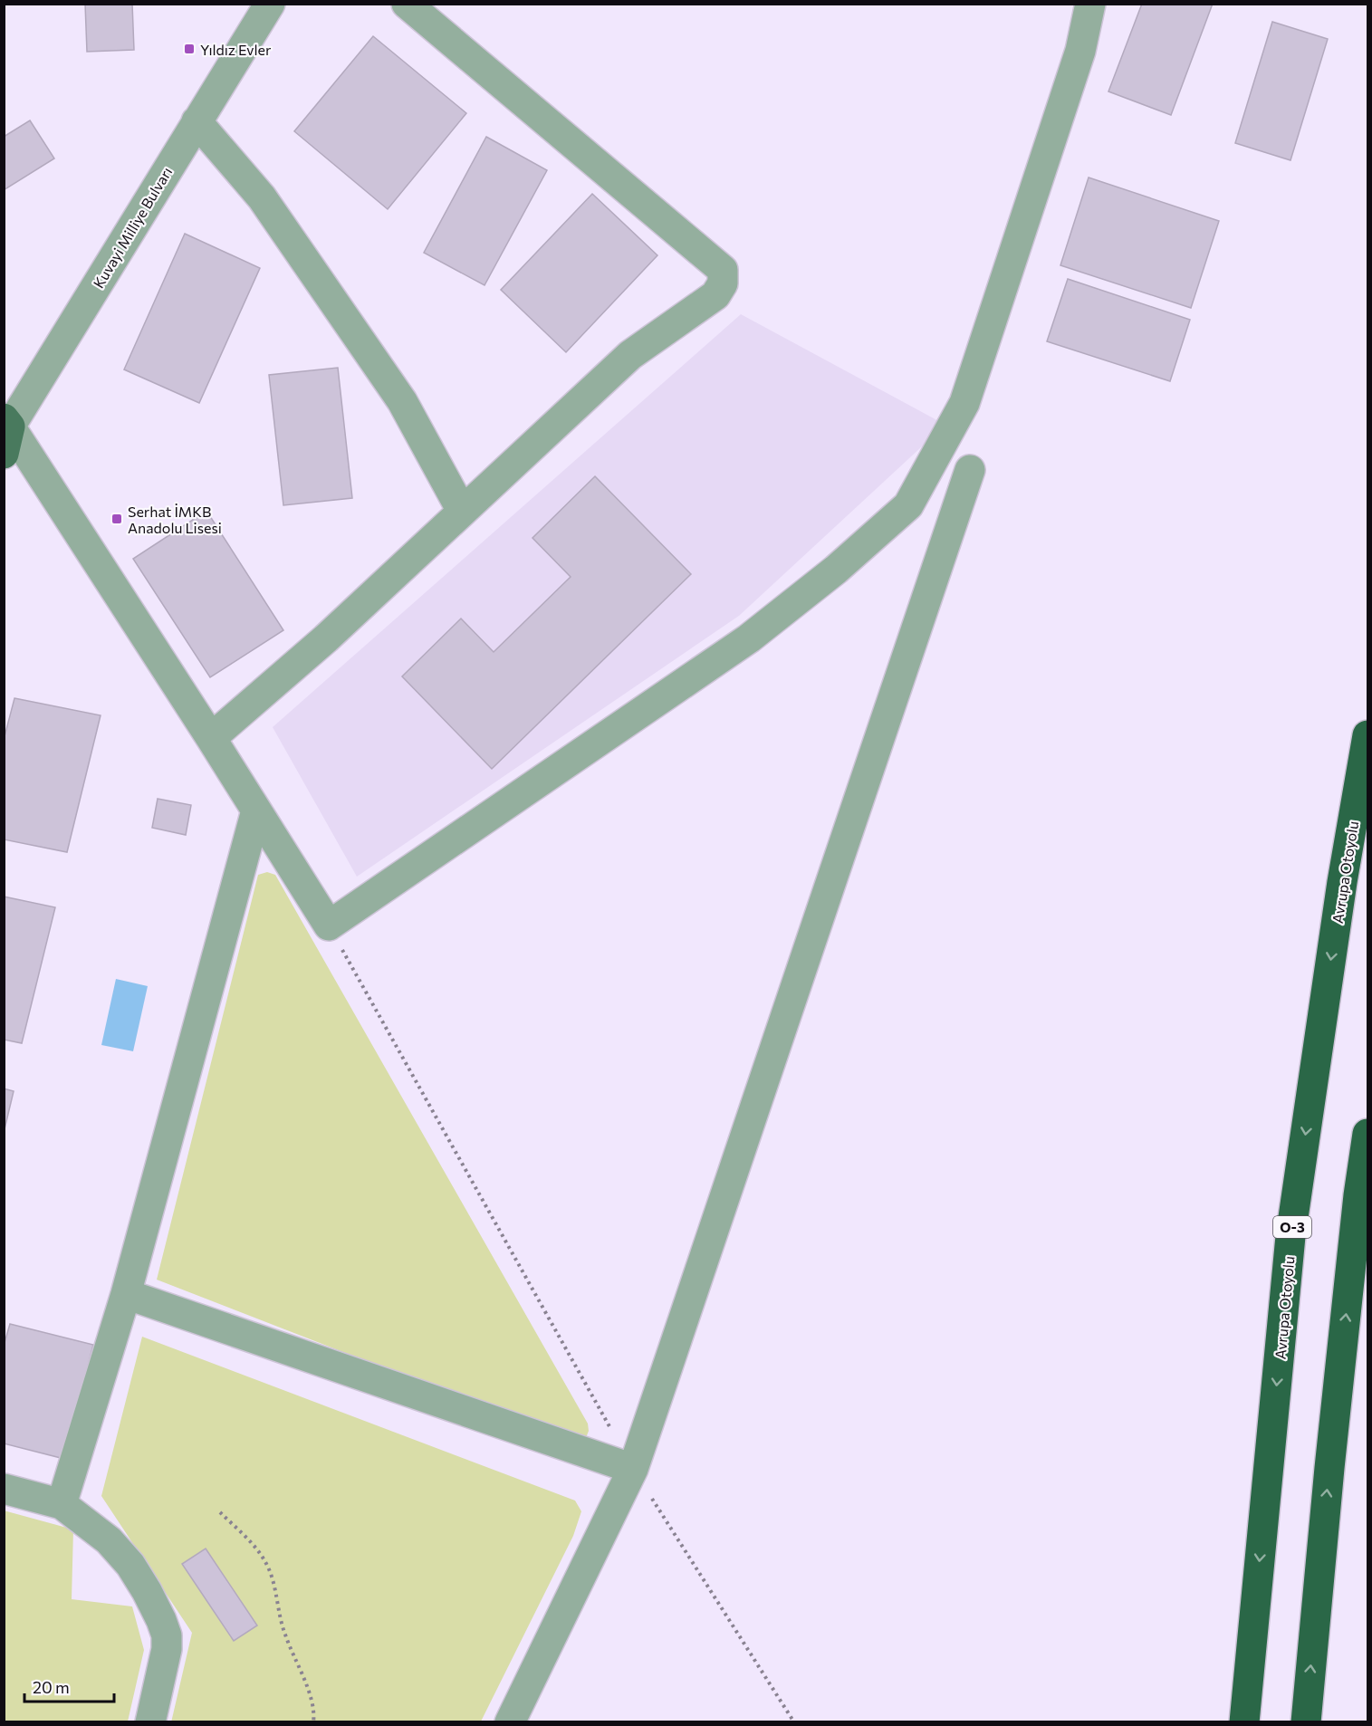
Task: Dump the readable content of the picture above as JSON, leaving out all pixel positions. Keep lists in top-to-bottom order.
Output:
{
  "streets": {
    "highway": ["Avrupa Otoyolu", "O-3"],
    "street": ["Kuvayi Milliye Bulvarı"]
  },
  "places": {
    "transit": ["Yıldız Evler", "Serhat İMKB Anadolu Lisesi"]
  },
  "scale_bar": "20 m"
}
